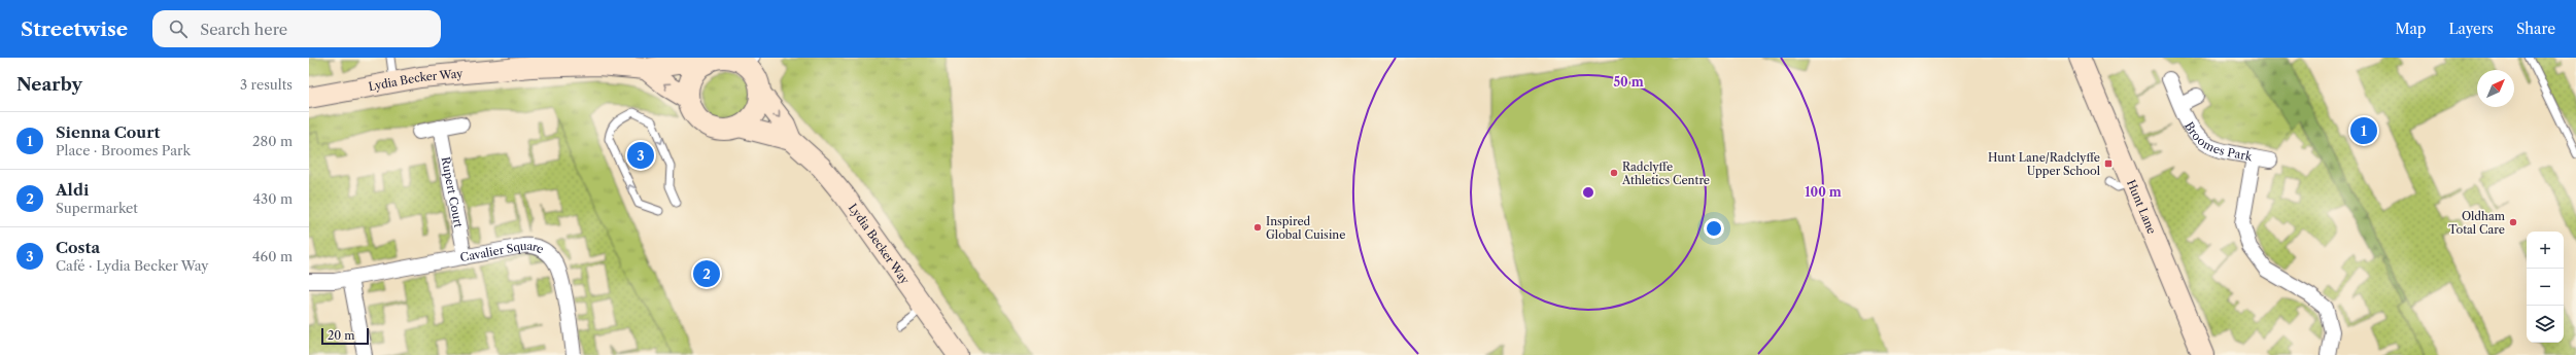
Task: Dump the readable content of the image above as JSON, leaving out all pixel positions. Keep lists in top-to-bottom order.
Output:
{
  "streets": {
    "street": [
      "Lydia Becker Way",
      "Broomes Park",
      "Rupert Court",
      "Hunt Lane",
      "Cavalier Square"
    ]
  },
  "crossings": [
    ["Rupert Court", "Cavalier Square"]
  ],
  "places": {
    "transit": ["Hunt Lane/Radclyffe Upper School"],
    "other": ["Radclyffe Athletics Centre", "Oldham Total Care", "Inspired Global Cuisine"]
  },
  "scale_bar": "20 m",
  "north": "top right",
  "page": {
    "header": "Streetwise",
    "search": "Search here",
    "nav": ["Map", "Layers", "Share"],
    "heading": ["Nearby", "3 results"],
    "list": [
      {
        "mark": "1",
        "name": "Sienna Court",
        "note": "Place · Broomes Park",
        "value": "280 m"
      },
      {
        "mark": "2",
        "name": "Aldi",
        "note": "Supermarket",
        "value": "430 m"
      },
      {
        "mark": "3",
        "name": "Costa",
        "note": "Café · Lydia Becker Way",
        "value": "460 m"
      }
    ],
    "pins": ["1", "3", "2"],
    "map_buttons": ["+", "−"],
    "scale": "20 m"
  },
  "rings": ["50 m", "100 m"]
}
